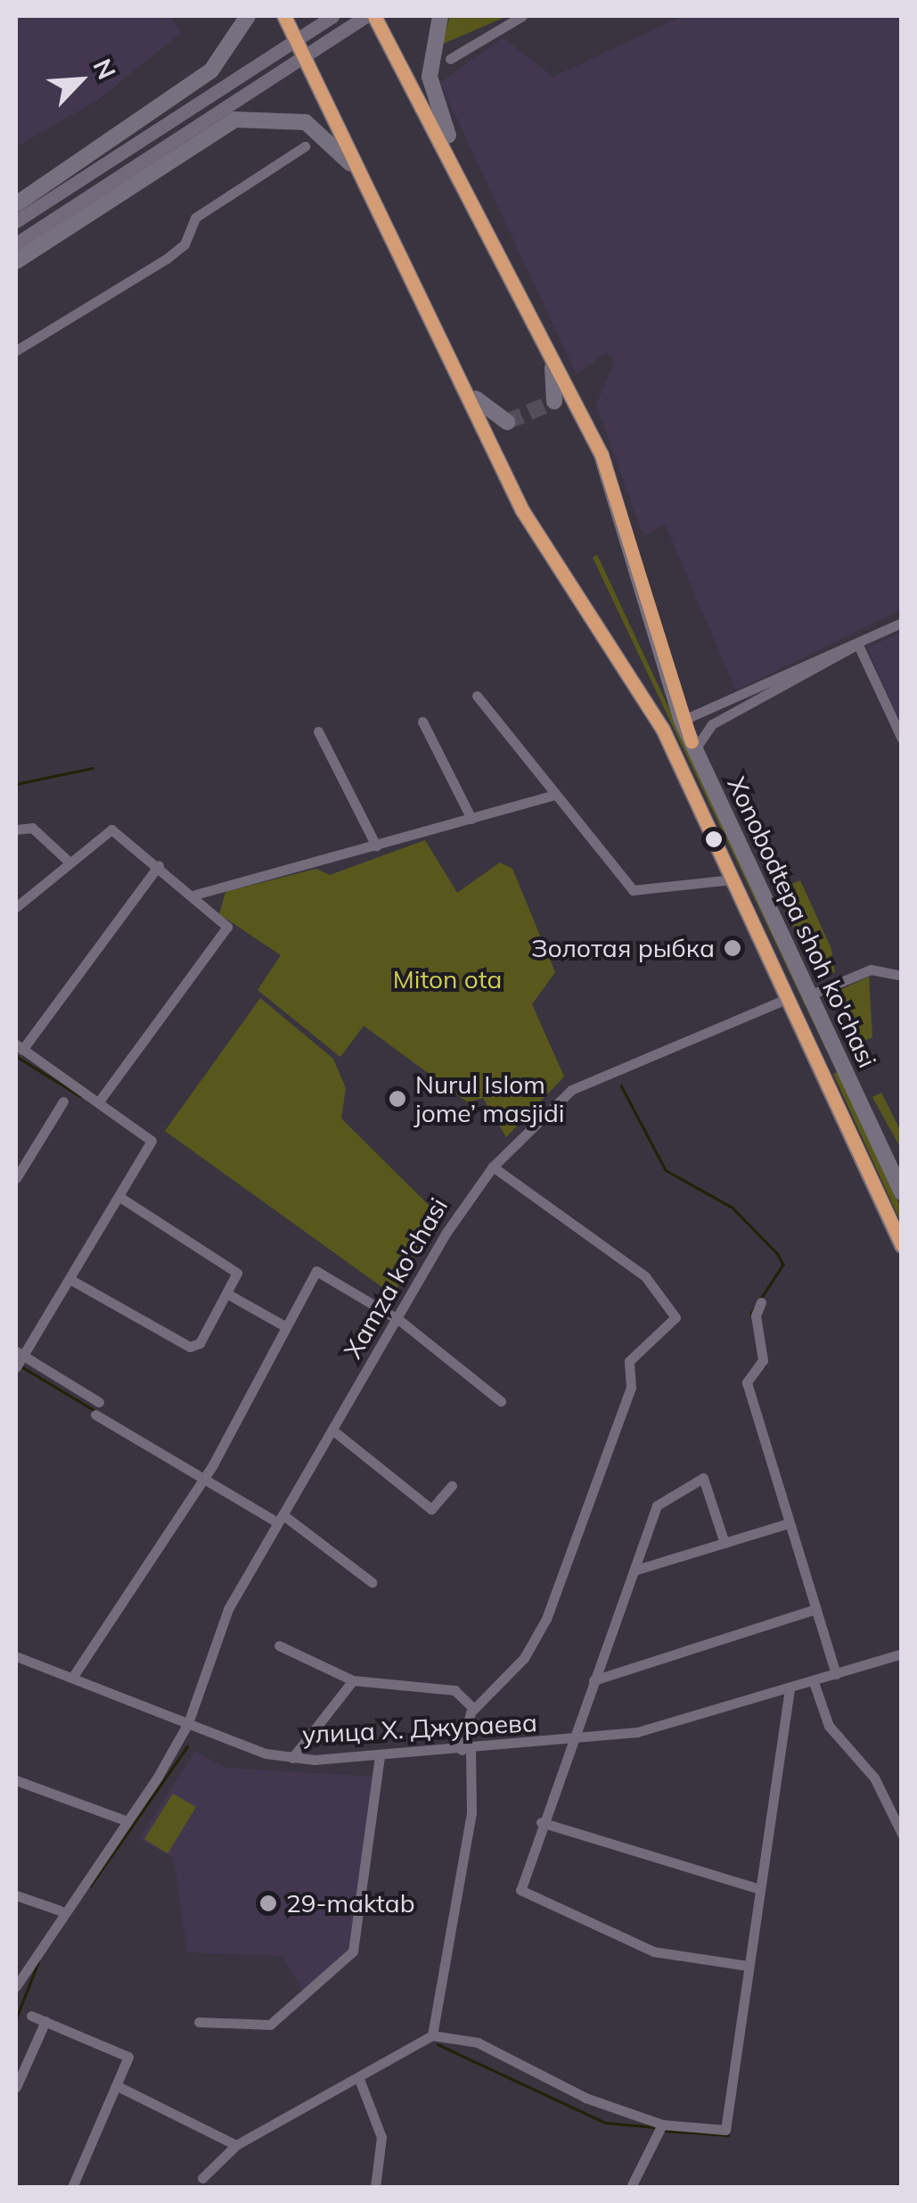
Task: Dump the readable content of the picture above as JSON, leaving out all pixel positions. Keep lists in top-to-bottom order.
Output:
{
  "streets": {
    "highway": ["Xonobodtepa shoh ko'chasi"],
    "street": ["Xamza ko'chasi", "улица Х. Джураева"]
  },
  "crossings": [
    ["Xonobodtepa shoh ko'chasi", "Xamza ko'chasi"],
    ["Xamza ko'chasi", "улица Х. Джураева"]
  ],
  "parks": ["Miton ota"],
  "places": ["Золотая рыбка", "Nurul Islom jome’ masjidi", "29-maktab"],
  "north": "top right"
}
